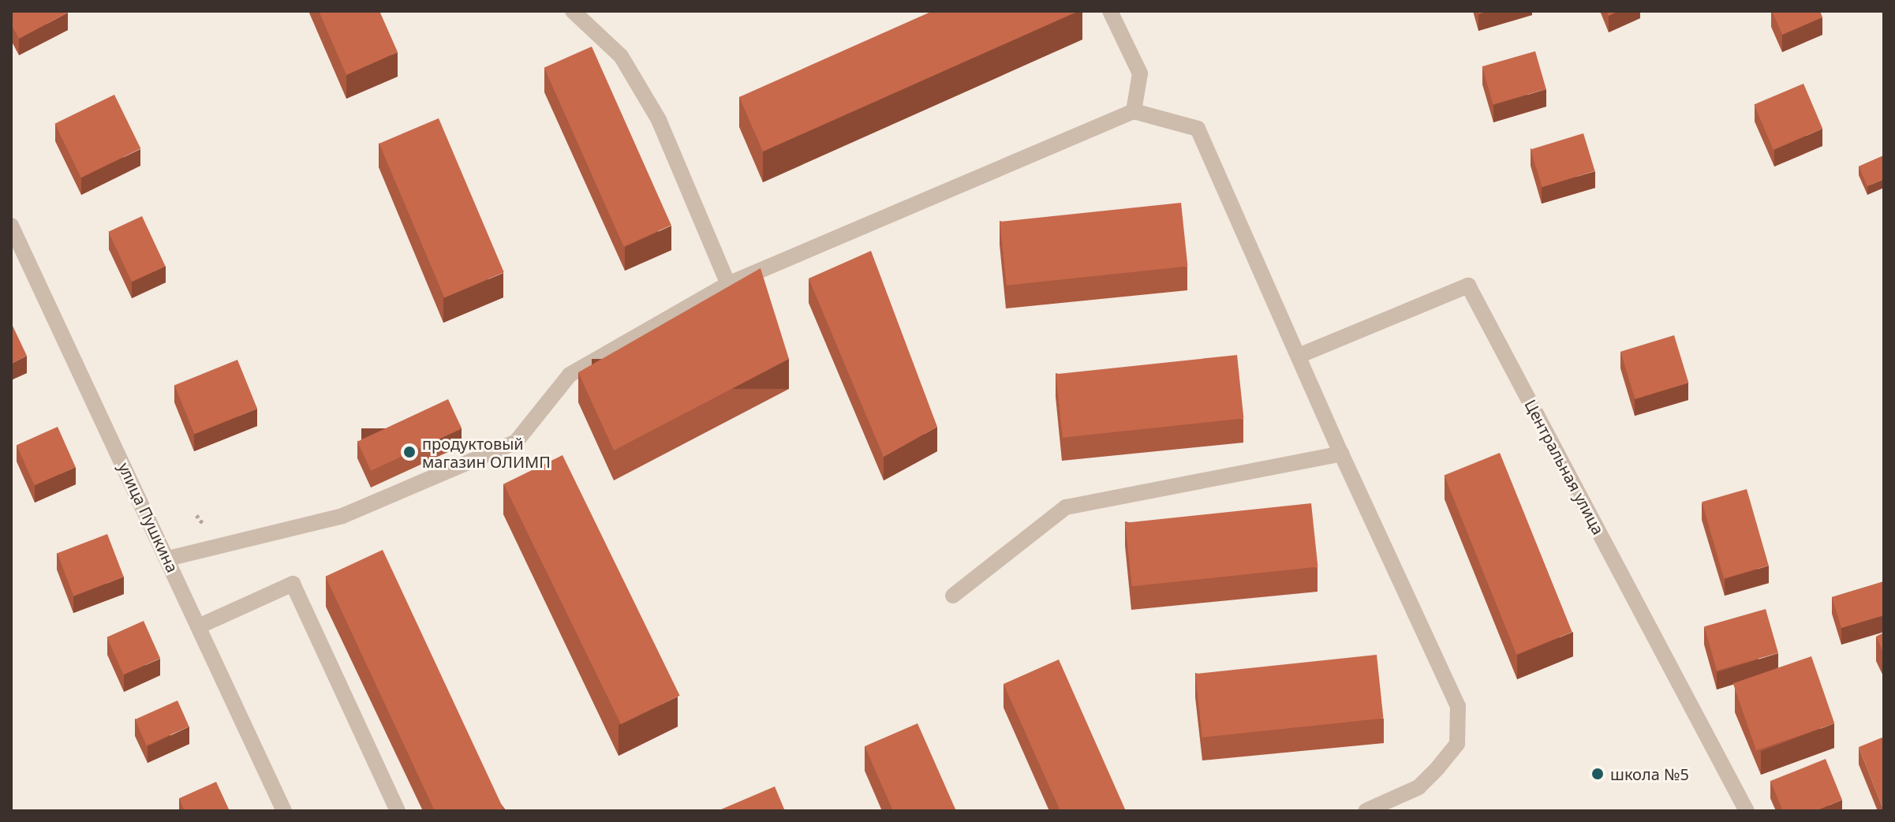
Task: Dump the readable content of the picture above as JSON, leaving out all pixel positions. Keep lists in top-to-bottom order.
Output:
{
  "streets": {
    "street": ["Центральная улица", "улица Пушкина"]
  },
  "places": ["продуктовый магазин ОЛИМП", "школа №5"]
}
